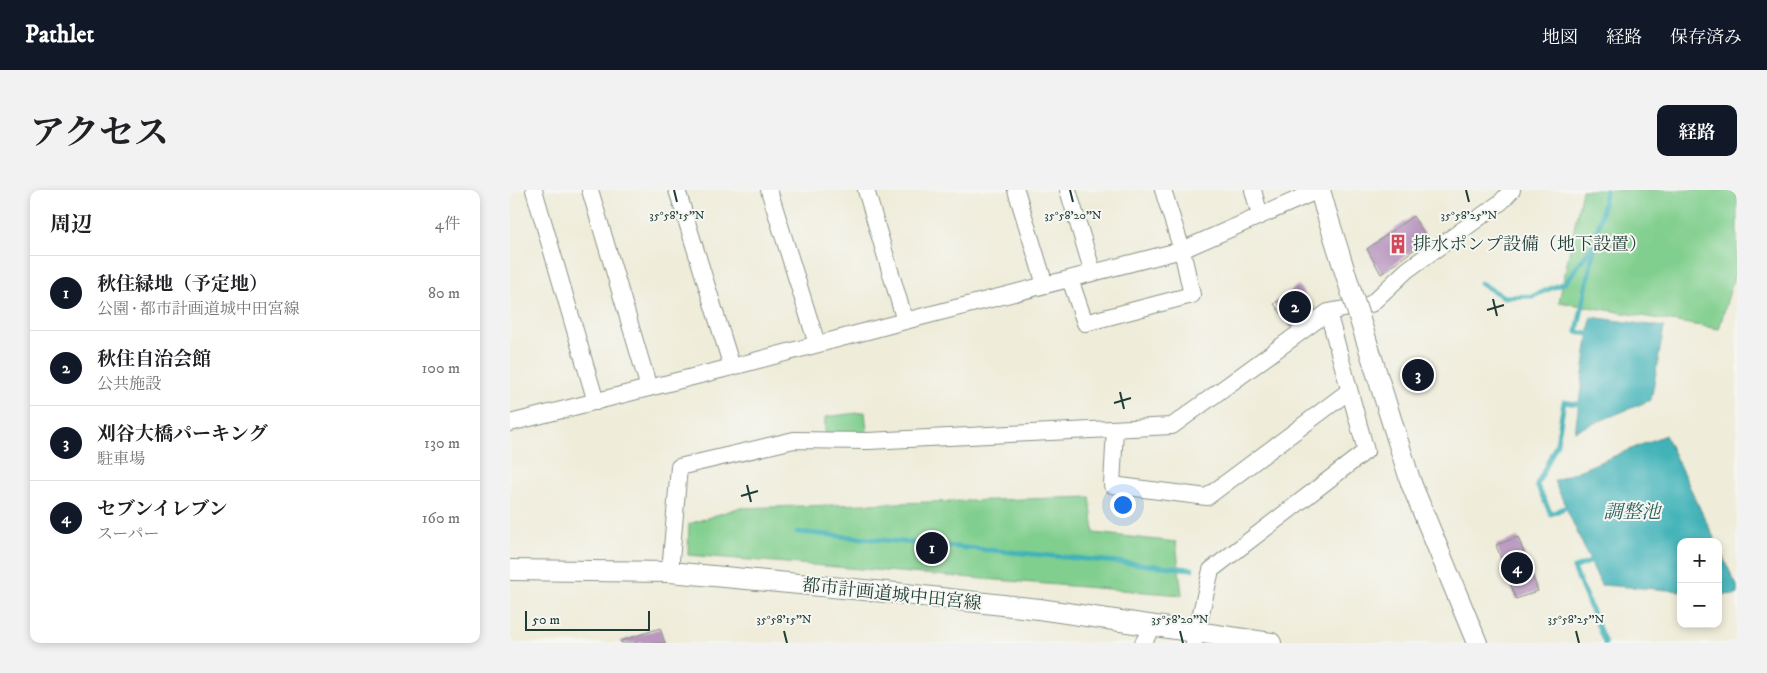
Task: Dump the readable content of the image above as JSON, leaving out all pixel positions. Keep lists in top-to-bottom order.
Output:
{
  "streets": {
    "street": ["都市計画道城中田宮線"]
  },
  "water": ["調整池"],
  "places": {
    "building": ["排水ポンプ設備（地下設置）"]
  },
  "scale_bar": "50 m",
  "page": {
    "header": "Pathlet",
    "nav": ["地図", "経路", "保存済み"],
    "title": "アクセス",
    "buttons": "経路",
    "heading": ["周辺", "4件"],
    "list": [
      {
        "mark": "1",
        "name": "秋住緑地（予定地）",
        "note": "公園 · 都市計画道城中田宮線",
        "value": "80 m"
      },
      {
        "mark": "2",
        "name": "秋住自治会館",
        "note": "公共施設",
        "value": "100 m"
      },
      {
        "mark": "3",
        "name": "刈谷大橋パーキング",
        "note": "駐車場",
        "value": "130 m"
      },
      {
        "mark": "4",
        "name": "セブンイレブン",
        "note": "スーパー",
        "value": "160 m"
      }
    ],
    "pins": [
      "2",
      "3",
      "1",
      "4"
    ],
    "map_buttons": ["+", "−"],
    "scale": "50 m"
  },
  "coordinates": ["35°58'15\"N", "35°58'20\"N", "35°58'25\"N"]
}
